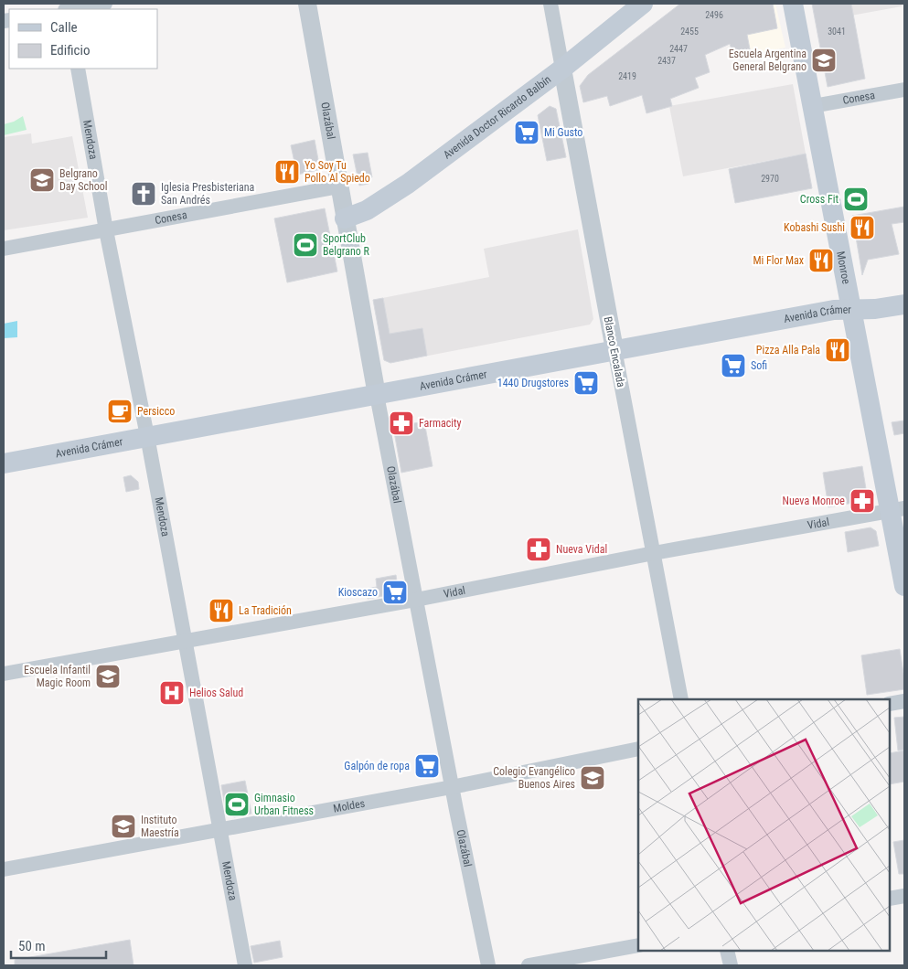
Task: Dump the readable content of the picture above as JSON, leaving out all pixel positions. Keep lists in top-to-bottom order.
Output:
{
  "streets": {
    "main road": ["Avenida Doctor Ricardo Balbín", "Monroe", "Avenida Crámer"],
    "street": [
      "Conesa",
      "Olazábal",
      "Mendoza",
      "Blanco Encalada",
      "Vidal",
      "Moldes"
    ]
  },
  "crossings": [
    ["Conesa", "Olazábal"],
    ["Conesa", "Mendoza"],
    ["Conesa", "Monroe"],
    ["Avenida Doctor Ricardo Balbín", "Olazábal"],
    ["Avenida Doctor Ricardo Balbín", "Blanco Encalada"],
    ["Olazábal", "Avenida Crámer"],
    ["Olazábal", "Vidal"],
    ["Olazábal", "Moldes"],
    ["Mendoza", "Avenida Crámer"],
    ["Mendoza", "Vidal"],
    ["Mendoza", "Moldes"],
    ["Monroe", "Avenida Crámer"],
    ["Monroe", "Vidal"],
    ["Avenida Crámer", "Blanco Encalada"],
    ["Blanco Encalada", "Vidal"]
  ],
  "places": {
    "school or university": [
      "Escuela Argentina General Belgrano",
      "Belgrano Day School",
      "Escuela Infantil Magic Room",
      "Colegio Evangélico Buenos Aires",
      "Instituto Maestría"
    ],
    "supermarket": [
      "Mi Gusto",
      "Sofi",
      "1440 Drugstores",
      "Kioscazo",
      "Galpón de ropa"
    ],
    "restaurant": [
      "Yo Soy Tu Pollo Al Spiedo",
      "Kobashi Sushi",
      "Mi Flor Max",
      "Pizza Alla Pala",
      "La Tradición"
    ],
    "church": ["Iglesia Presbisteriana San Andrés"],
    "sports": ["Cross Fit", "SportClub Belgrano R", "Gimnasio Urban Fitness"],
    "cafe": ["Persicco"],
    "pharmacy": ["Farmacity", "Nueva Monroe", "Nueva Vidal"],
    "hospital": ["Helios Salud"]
  },
  "house_numbers": [
    "2496",
    "2455",
    "3041",
    "2447",
    "2437",
    "2419",
    "2970"
  ],
  "legend": ["Calle", "Edificio"],
  "scale_bar": "50 m"
}
